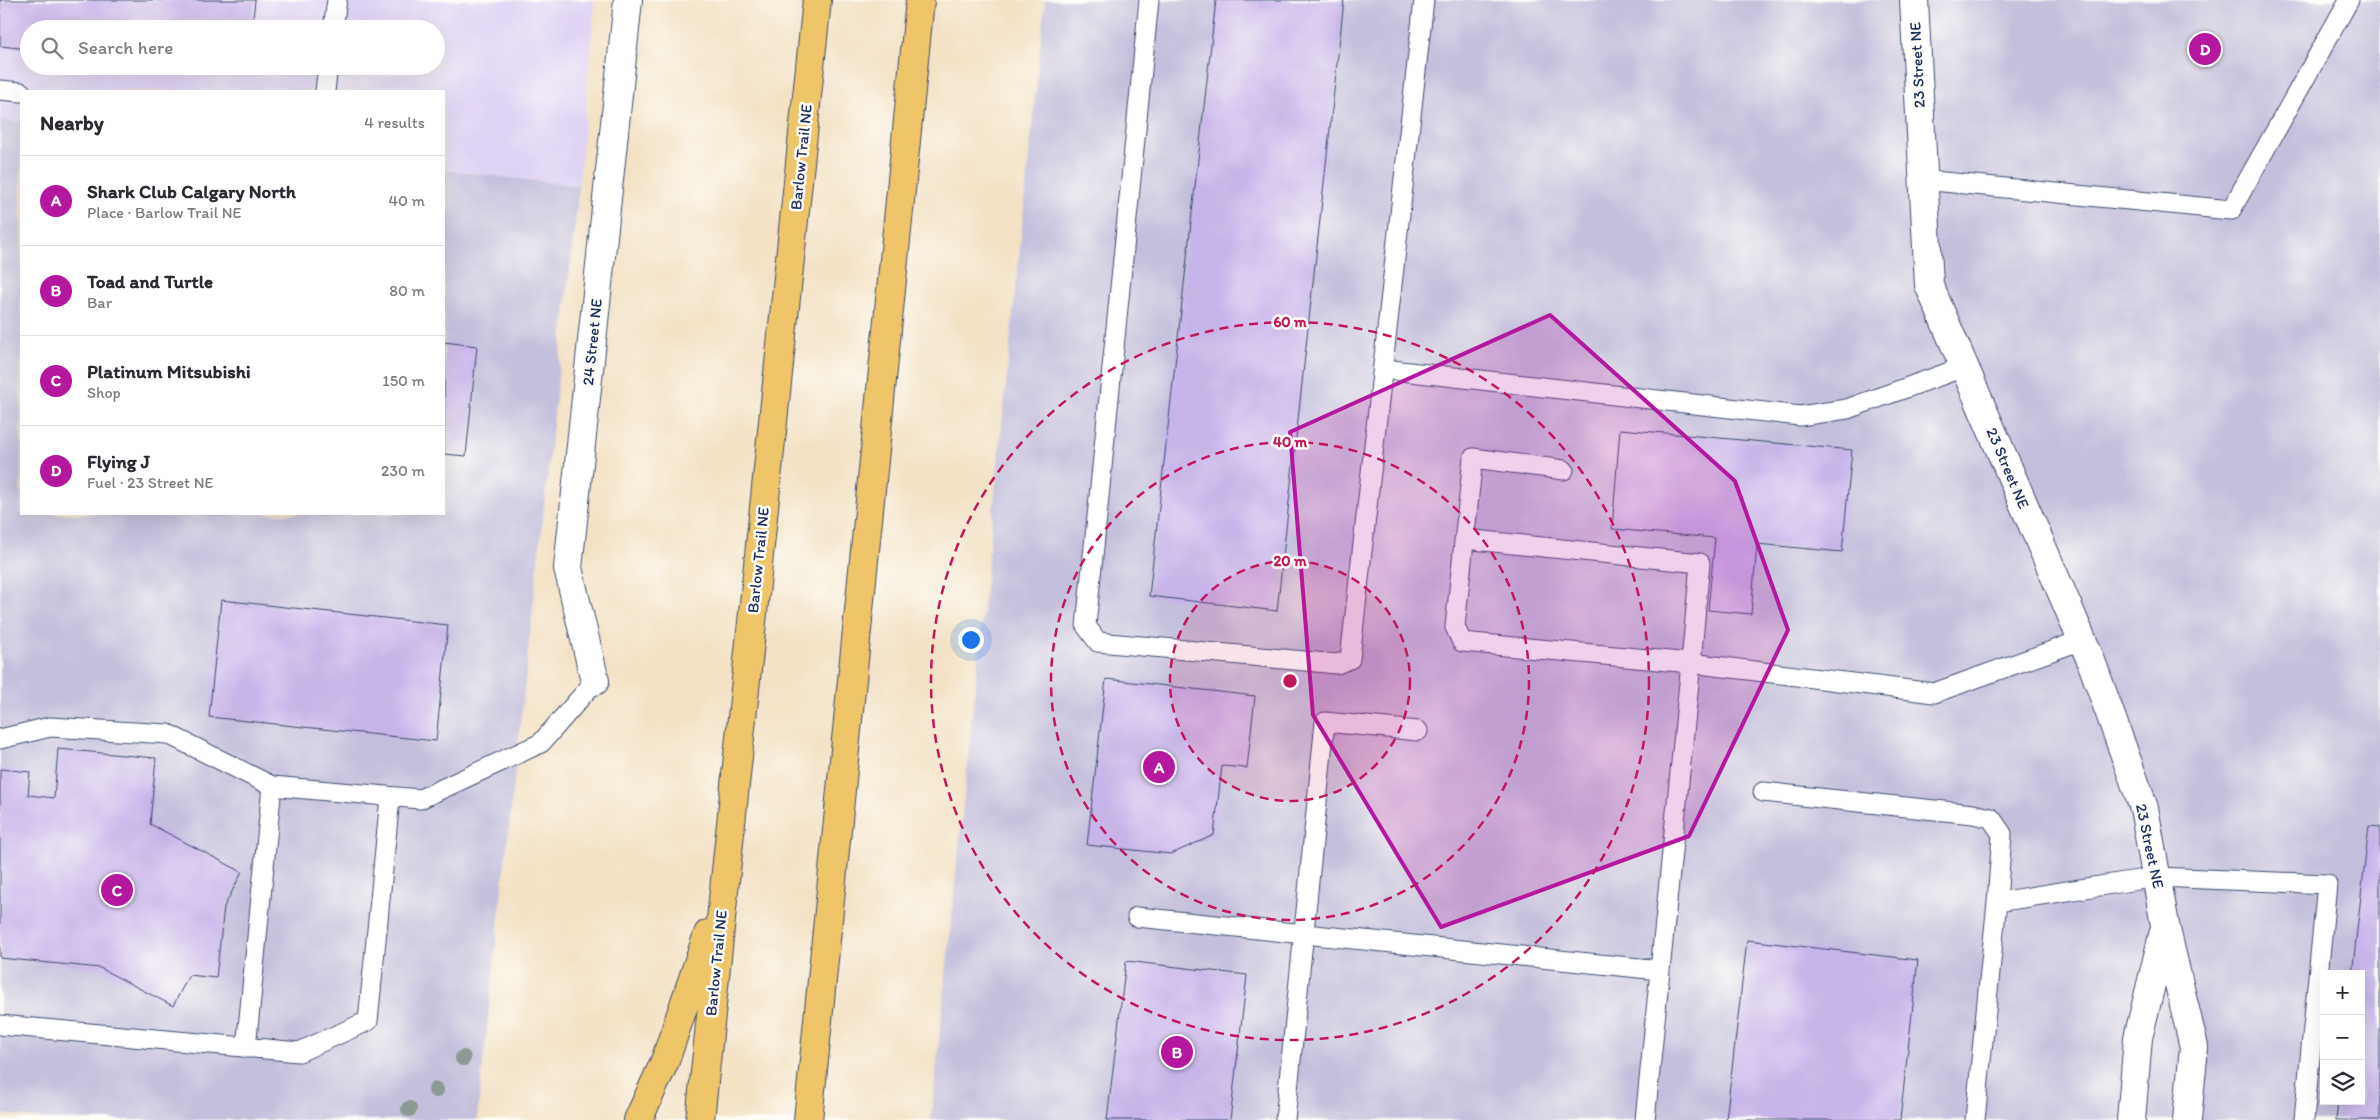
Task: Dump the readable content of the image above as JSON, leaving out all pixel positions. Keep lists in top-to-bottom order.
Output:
{
  "streets": {
    "main road": ["Barlow Trail NE"],
    "street": ["23 Street NE", "24 Street NE"]
  },
  "page": {
    "search": "Search here",
    "pins": [
      "D",
      "A",
      "C",
      "B"
    ],
    "heading": ["Nearby", "4 results"],
    "list": [
      {
        "mark": "A",
        "name": "Shark Club Calgary North",
        "note": "Place · Barlow Trail NE",
        "value": "40 m"
      },
      {
        "mark": "B",
        "name": "Toad and Turtle",
        "note": "Bar",
        "value": "80 m"
      },
      {
        "mark": "C",
        "name": "Platinum Mitsubishi",
        "note": "Shop",
        "value": "150 m"
      },
      {
        "mark": "D",
        "name": "Flying J",
        "note": "Fuel · 23 Street NE",
        "value": "230 m"
      }
    ],
    "map_buttons": ["+", "−"]
  },
  "rings": ["60 m", "40 m", "20 m"]
}
